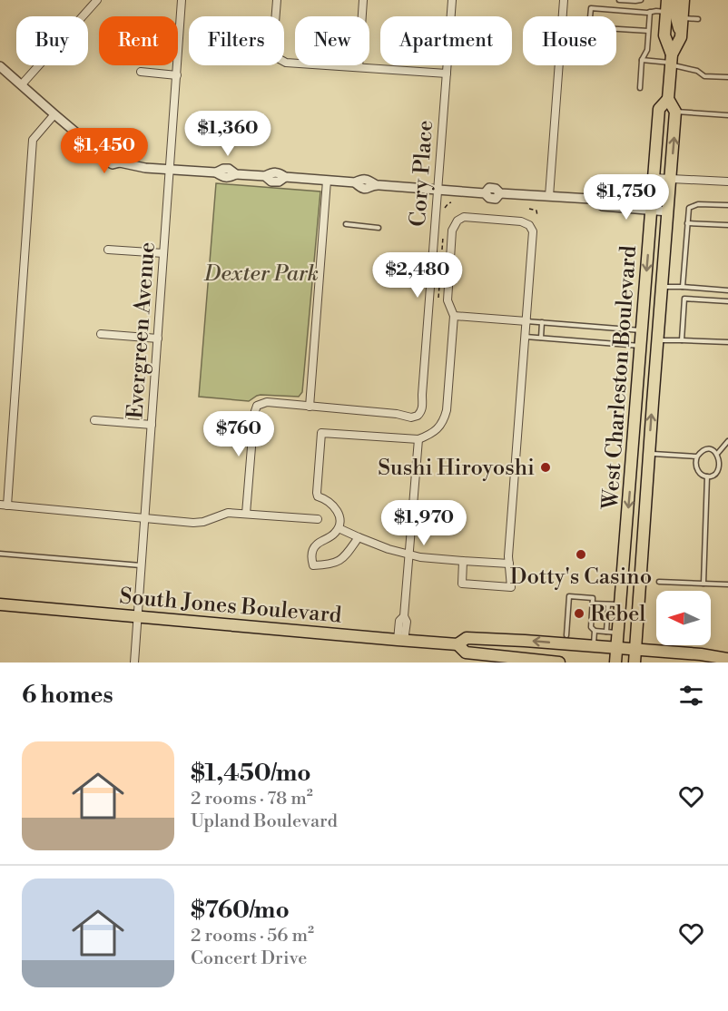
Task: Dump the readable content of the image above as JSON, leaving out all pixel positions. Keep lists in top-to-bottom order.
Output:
{
  "streets": {
    "main road": ["West Charleston Boulevard", "South Jones Boulevard"],
    "street": ["Cory Place", "Evergreen Avenue"]
  },
  "crossings": [
    ["Evergreen Avenue", "South Jones Boulevard"],
    ["West Charleston Boulevard", "South Jones Boulevard"]
  ],
  "parks": ["Dexter Park"],
  "places": ["Sushi Hiroyoshi", "Dotty's Casino", "Rebel"],
  "north": "left",
  "page": {
    "chip": [
      "Buy",
      "Rent",
      "Filters",
      "New",
      "Apartment",
      "House"
    ],
    "price": [
      "$1,360",
      "$1,450",
      "$1,750",
      "$2,480",
      "$760",
      "$1,970"
    ],
    "heading": "6 homes",
    "list": [
      {
        "name": "$1,450/mo",
        "note": "2 rooms · 78 m² · Upland Boulevard"
      },
      {
        "name": "$760/mo",
        "note": "2 rooms · 56 m² · Concert Drive"
      }
    ]
  }
}
